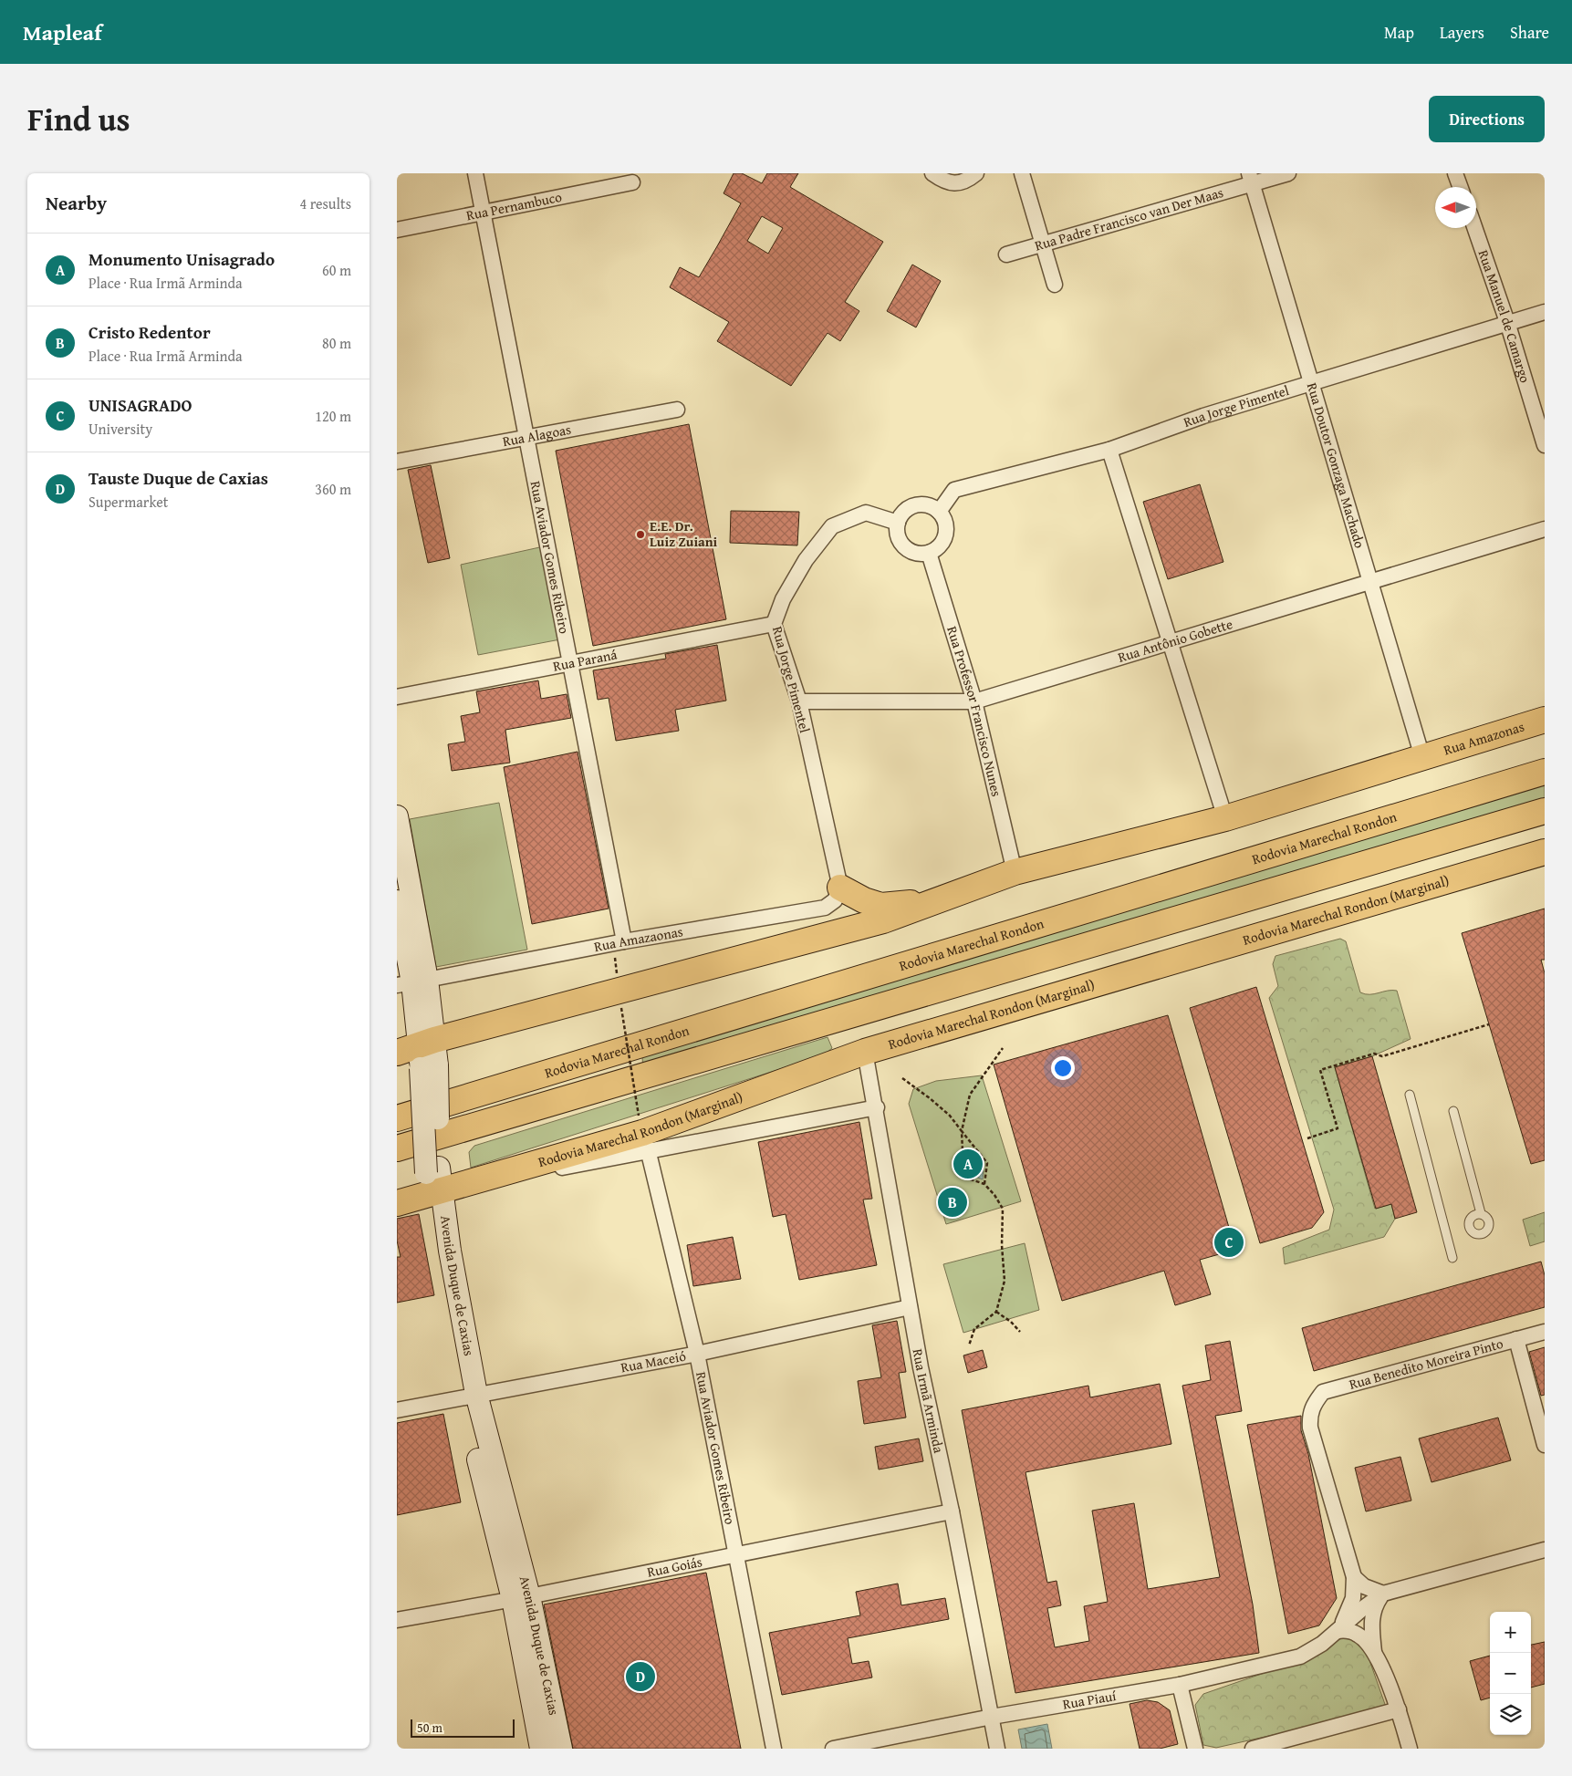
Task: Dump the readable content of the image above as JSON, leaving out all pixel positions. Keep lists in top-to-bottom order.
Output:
{
  "streets": {
    "highway": ["Rua Amazonas", "Rodovia Marechal Rondon", "Rodovia Marechal Rondon (Marginal)"],
    "main road": ["Avenida Duque de Caxias"],
    "street": [
      "Rua Pernambuco",
      "Rua Padre Francisco van Der Maas",
      "Rua Manuel de Camargo",
      "Rua Jorge Pimentel",
      "Rua Alagoas",
      "Rua Doutor Gonzaga Machado",
      "Rua Aviador Gomes Ribeiro",
      "Rua Antônio Gobette",
      "Rua Paraná",
      "Rua Professor Francisco Nunes",
      "Rua Amazaonas",
      "Rua Maceió",
      "Rua Benedito Moreira Pinto",
      "Rua Irmã Arminda",
      "Rua Goiás",
      "Rua Piauí"
    ]
  },
  "crossings": [
    ["Rua Pernambuco", "Rua Aviador Gomes Ribeiro"],
    ["Rua Padre Francisco van Der Maas", "Rua Doutor Gonzaga Machado"],
    ["Rua Manuel de Camargo", "Rua Jorge Pimentel"],
    ["Rua Jorge Pimentel", "Rua Doutor Gonzaga Machado"],
    ["Rua Jorge Pimentel", "Rua Antônio Gobette"],
    ["Rua Jorge Pimentel", "Rua Paraná"],
    ["Rua Jorge Pimentel", "Rua Professor Francisco Nunes"],
    ["Rua Jorge Pimentel", "Rua Amazaonas"],
    ["Rua Alagoas", "Rua Aviador Gomes Ribeiro"],
    ["Rua Doutor Gonzaga Machado", "Rua Antônio Gobette"],
    ["Rua Doutor Gonzaga Machado", "Rua Amazonas"],
    ["Rua Aviador Gomes Ribeiro", "Rua Paraná"],
    ["Rua Aviador Gomes Ribeiro", "Rua Amazaonas"],
    ["Rua Aviador Gomes Ribeiro", "Rua Maceió"],
    ["Rua Aviador Gomes Ribeiro", "Rua Goiás"],
    ["Rua Antônio Gobette", "Rua Professor Francisco Nunes"],
    ["Rodovia Marechal Rondon (Marginal)", "Avenida Duque de Caxias"],
    ["Rodovia Marechal Rondon (Marginal)", "Rua Irmã Arminda"],
    ["Rua Amazaonas", "Avenida Duque de Caxias"],
    ["Avenida Duque de Caxias", "Rua Maceió"],
    ["Avenida Duque de Caxias", "Rua Goiás"],
    ["Rua Maceió", "Rua Irmã Arminda"],
    ["Rua Irmã Arminda", "Rua Goiás"],
    ["Rua Irmã Arminda", "Rua Piauí"]
  ],
  "places": ["E.E. Dr. Luiz Zuiani"],
  "scale_bar": "50 m",
  "north": "left",
  "page": {
    "header": "Mapleaf",
    "nav": ["Map", "Layers", "Share"],
    "title": "Find us",
    "buttons": "Directions",
    "heading": ["Nearby", "4 results"],
    "list": [
      {
        "mark": "A",
        "name": "Monumento Unisagrado",
        "note": "Place · Rua Irmã Arminda",
        "value": "60 m"
      },
      {
        "mark": "B",
        "name": "Cristo Redentor",
        "note": "Place · Rua Irmã Arminda",
        "value": "80 m"
      },
      {
        "mark": "C",
        "name": "UNISAGRADO",
        "note": "University",
        "value": "120 m"
      },
      {
        "mark": "D",
        "name": "Tauste Duque de Caxias",
        "note": "Supermarket",
        "value": "360 m"
      }
    ],
    "pins": [
      "A",
      "B",
      "C",
      "D"
    ],
    "map_buttons": ["+", "−"],
    "scale": "50 m"
  }
}
